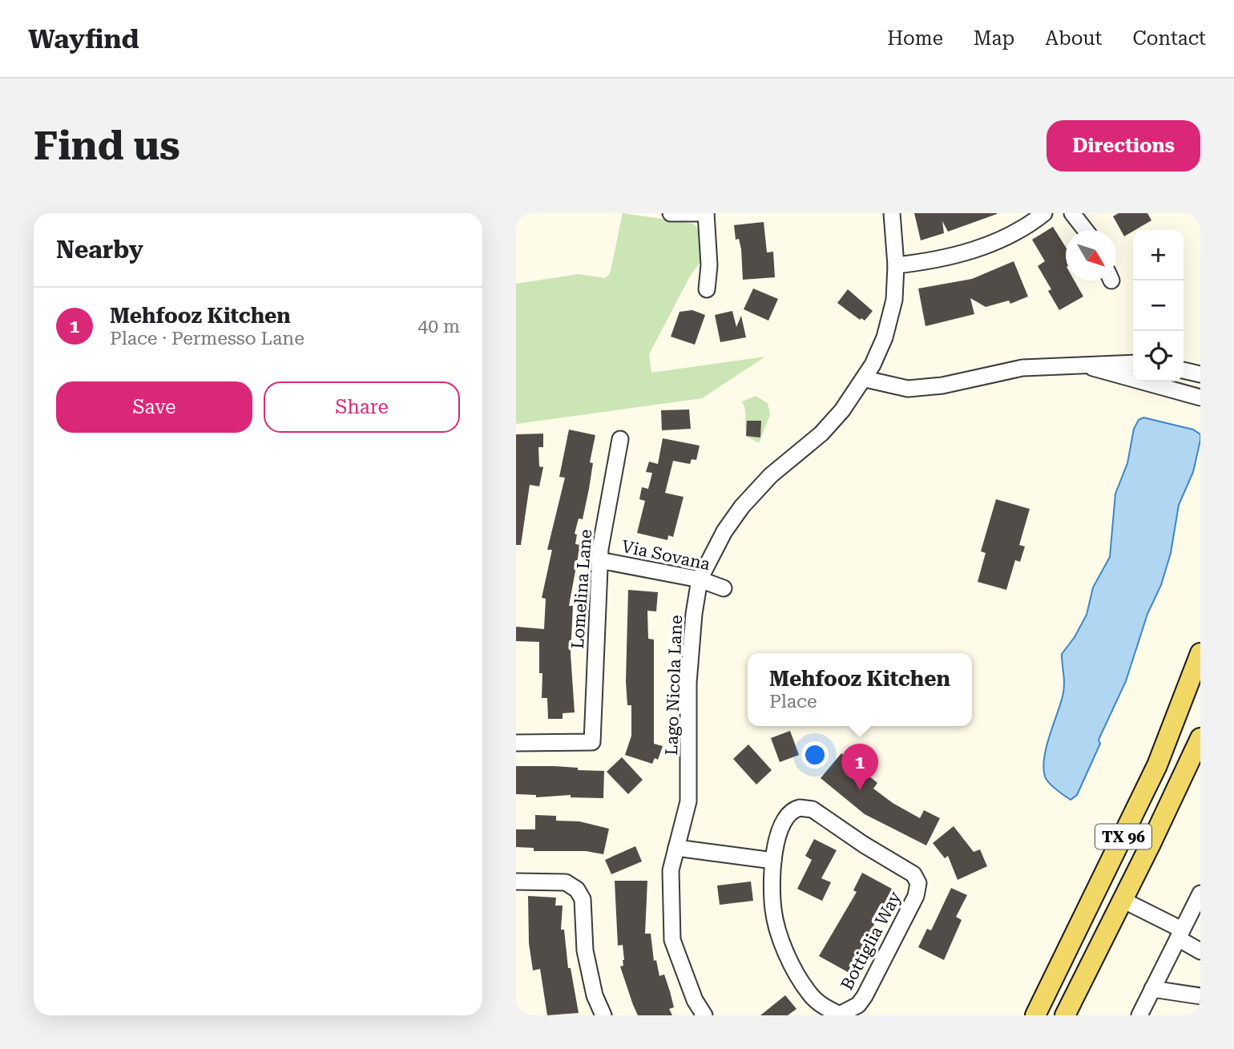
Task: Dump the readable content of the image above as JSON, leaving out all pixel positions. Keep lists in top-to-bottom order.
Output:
{
  "streets": {
    "main road": ["TX 96"],
    "street": [
      "Via Sovana",
      "Lomelina Lane",
      "Lago Nicola Lane",
      "Bottiglia Way"
    ]
  },
  "crossings": [
    ["Via Sovana", "Lomelina Lane"],
    ["Via Sovana", "Lago Nicola Lane"]
  ],
  "north": "bottom right",
  "page": {
    "header": "Wayfind",
    "nav": [
      "Home",
      "Map",
      "About",
      "Contact"
    ],
    "buttons": [
      "Directions",
      ["Save", "Share"]
    ],
    "title": "Find us",
    "heading": "Nearby",
    "map_buttons": ["+", "−"],
    "list": [
      {
        "mark": "1",
        "name": "Mehfooz Kitchen",
        "note": "Place · Permesso Lane",
        "value": "40 m"
      }
    ],
    "popup": ["Mehfooz Kitchen", "Place"],
    "pins": "1"
  }
}
